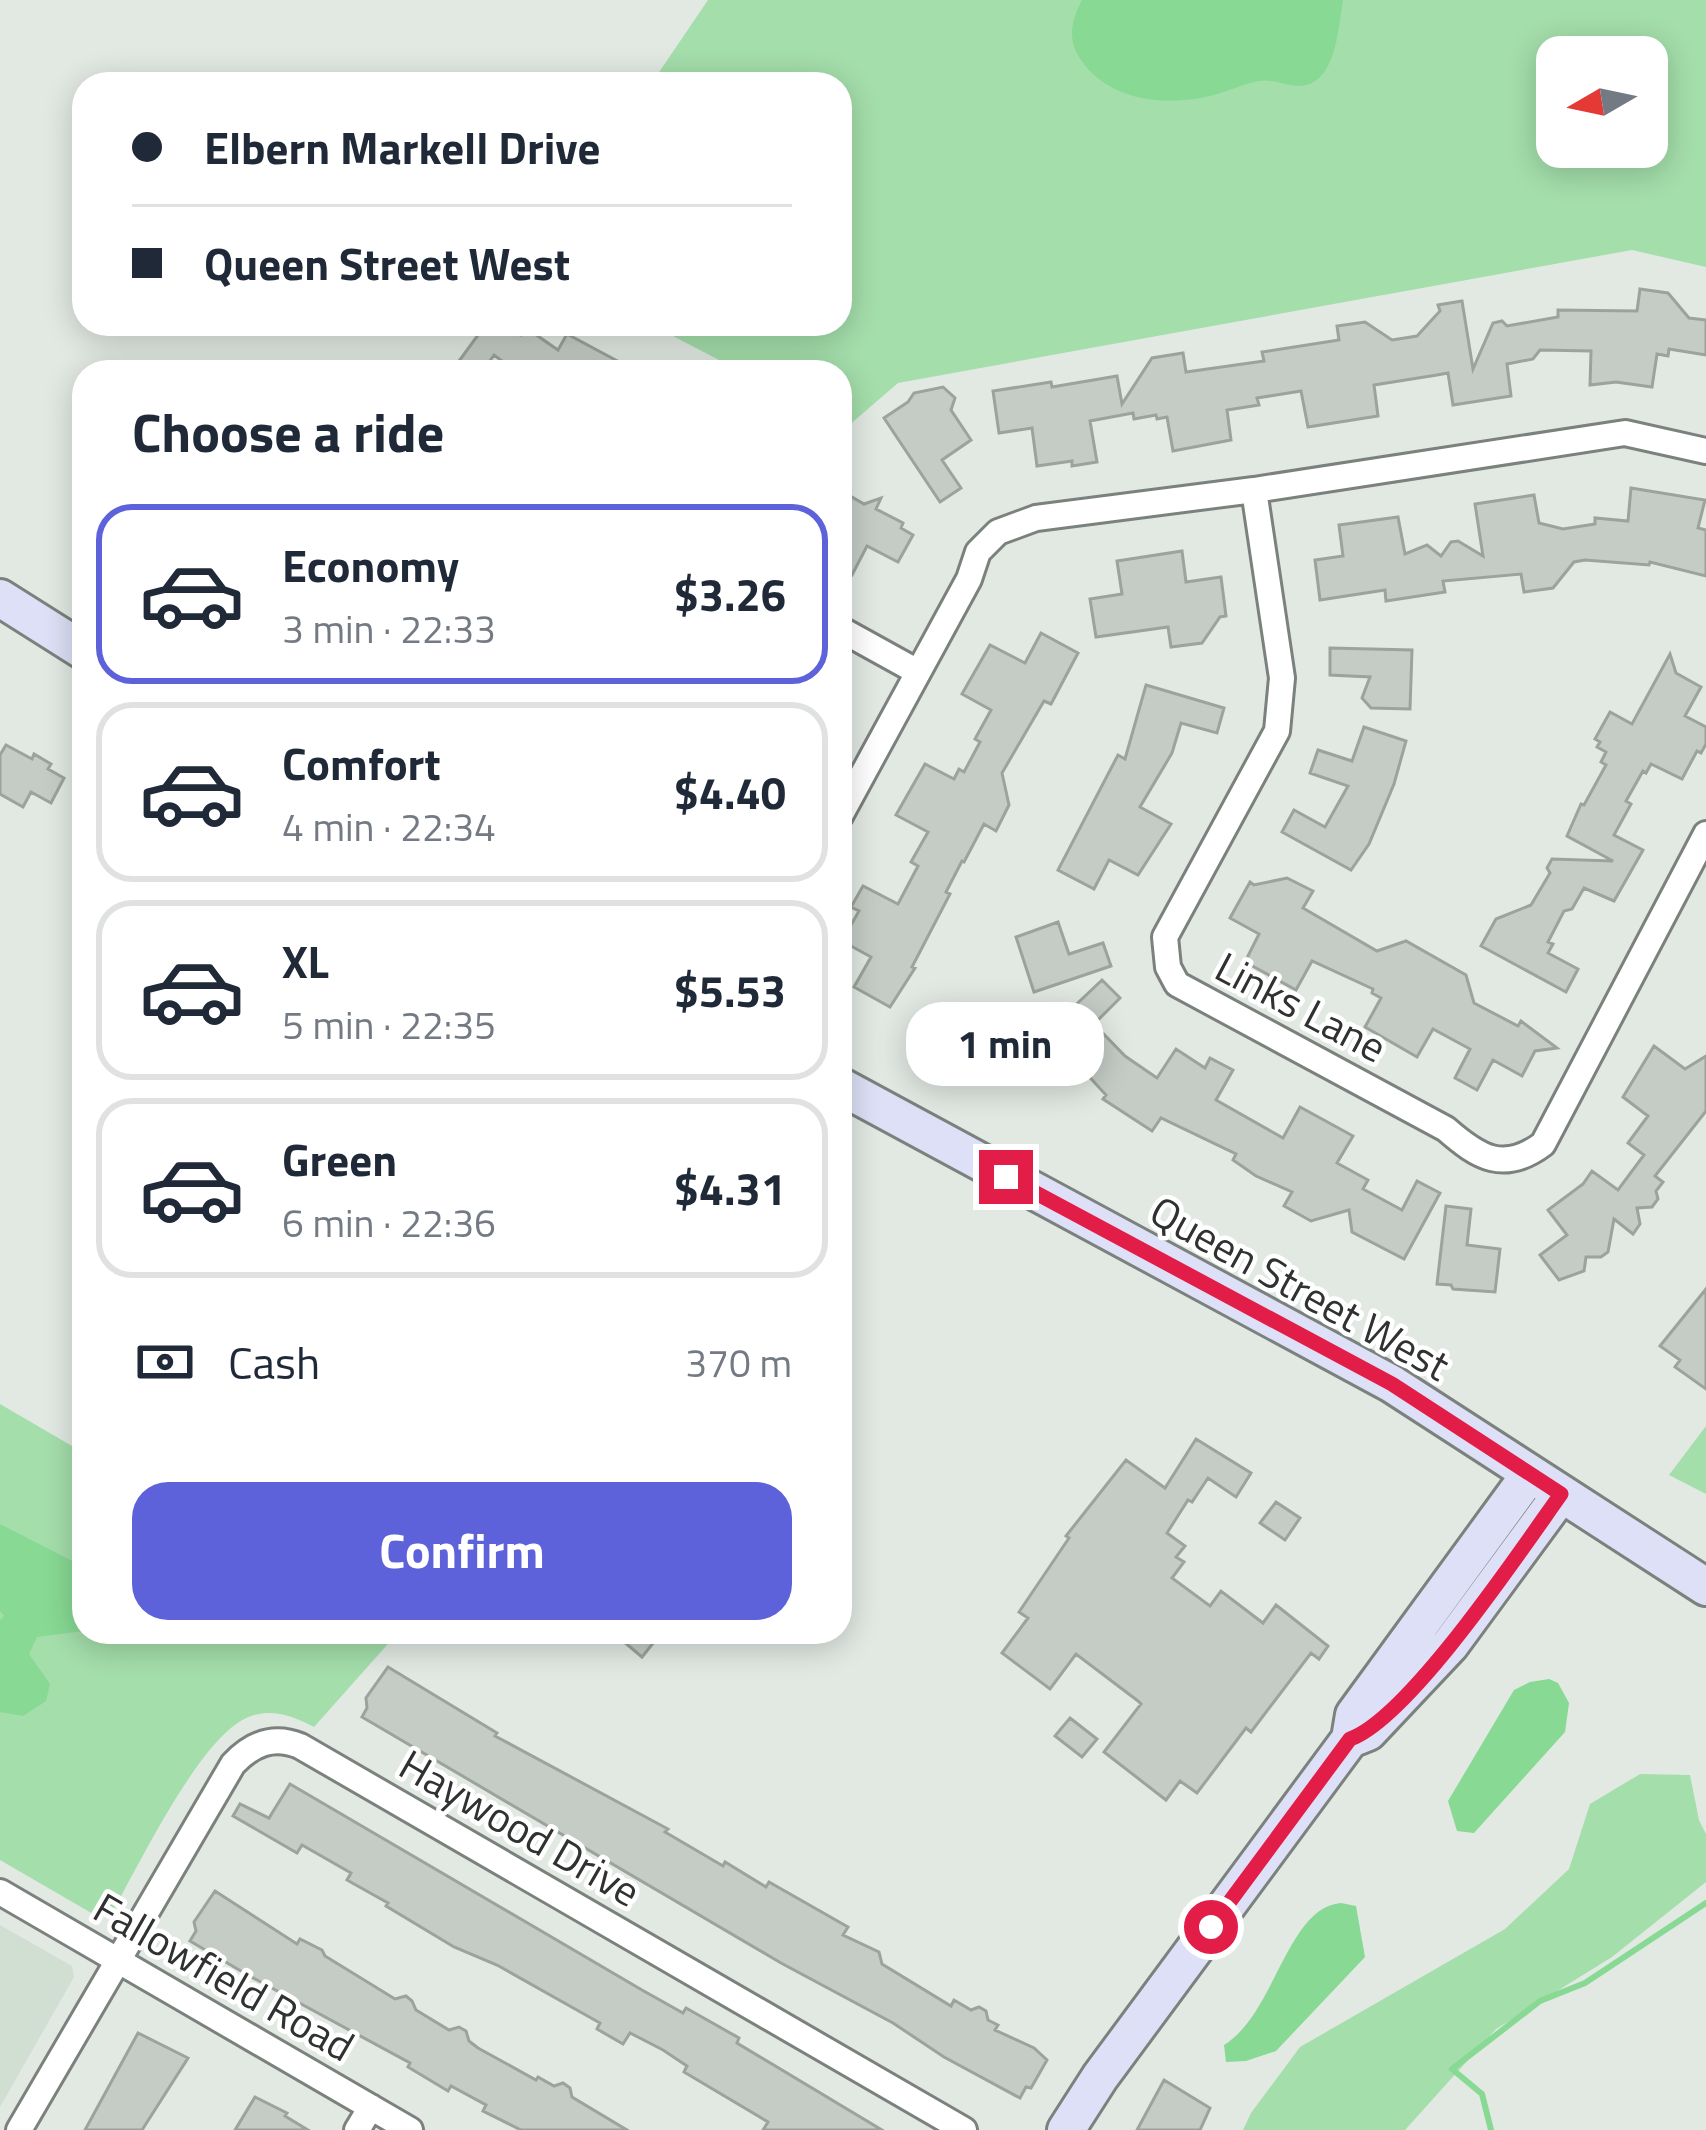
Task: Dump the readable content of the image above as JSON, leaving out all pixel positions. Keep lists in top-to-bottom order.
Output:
{
  "streets": {
    "street": [
      "Links Lane",
      "Queen Street West",
      "Haywood Drive",
      "Fallowfield Road"
    ]
  },
  "crossings": [
    ["Haywood Drive", "Fallowfield Road"]
  ],
  "north": "left",
  "page": {
    "banner": ["Elbern Markell Drive", "Queen Street West"],
    "heading": "Choose a ride",
    "list": [
      {
        "name": "Economy",
        "note": "3 min · 22:33",
        "value": "$3.26"
      },
      {
        "name": "Comfort",
        "note": "4 min · 22:34",
        "value": "$4.40"
      },
      {
        "name": "XL",
        "note": "5 min · 22:35",
        "value": "$5.53"
      },
      {
        "name": "Green",
        "note": "6 min · 22:36",
        "value": "$4.31"
      }
    ],
    "bubble": "1 min",
    "pay": ["Cash", "370 m"],
    "buttons": "Confirm"
  }
}
